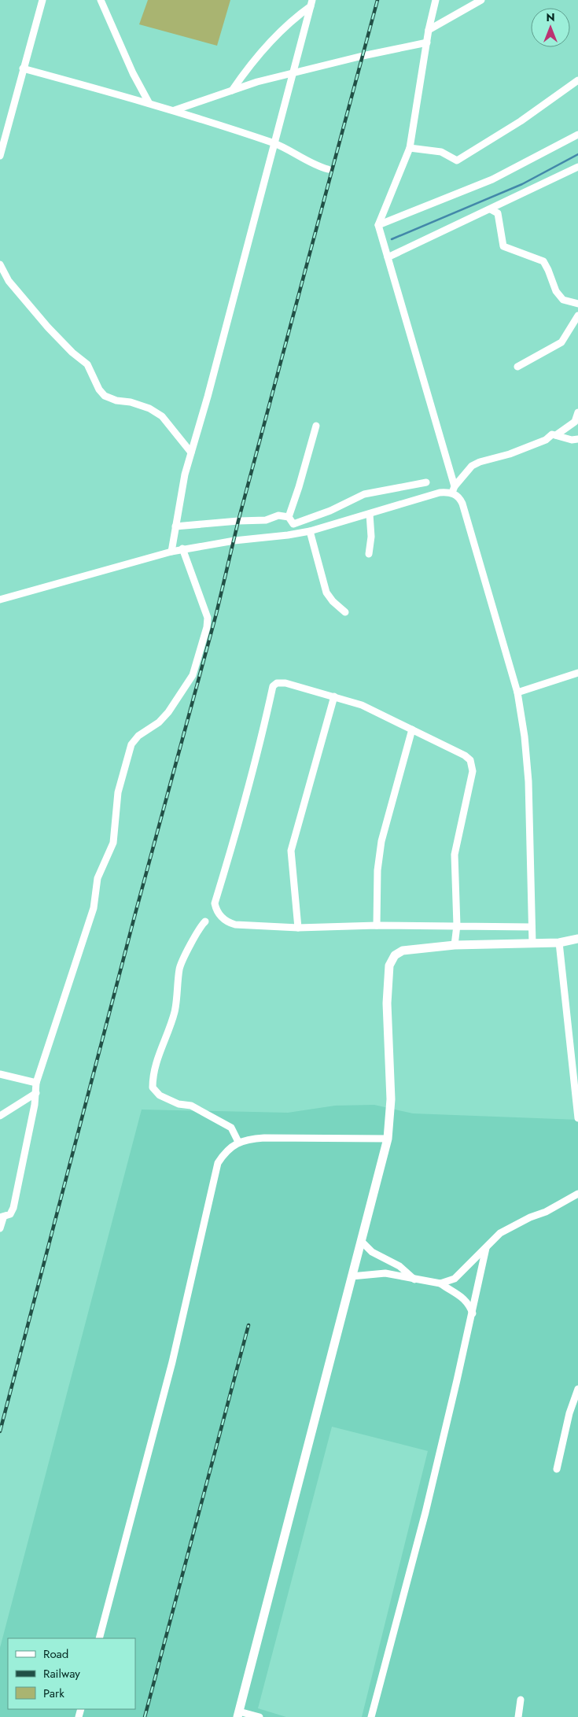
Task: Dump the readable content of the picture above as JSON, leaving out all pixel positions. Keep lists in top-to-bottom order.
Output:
{
  "legend": ["Road", "Railway", "Park"],
  "north": "top"
}
